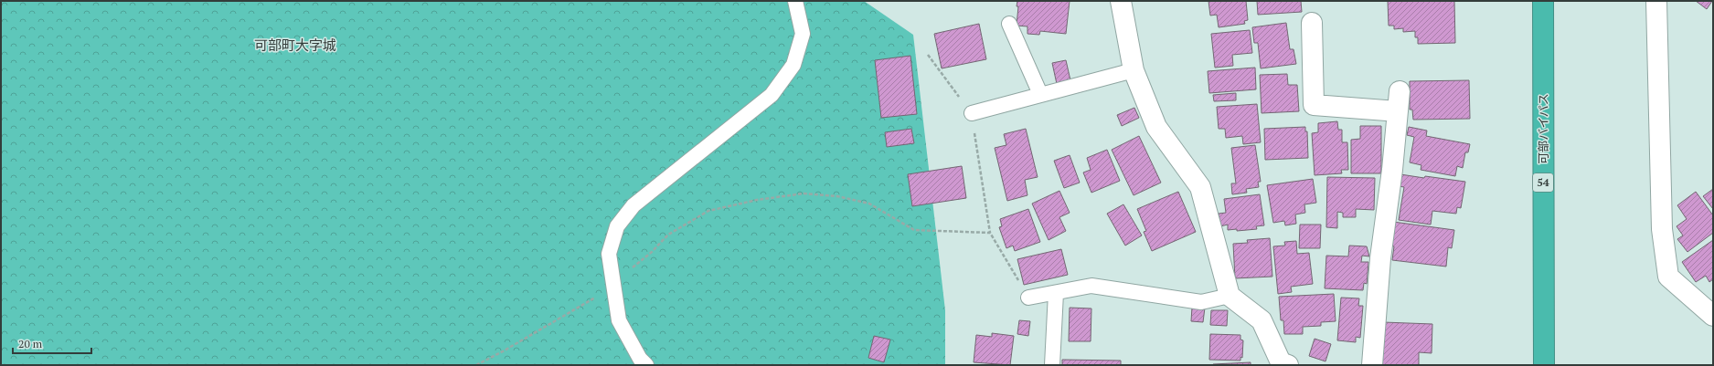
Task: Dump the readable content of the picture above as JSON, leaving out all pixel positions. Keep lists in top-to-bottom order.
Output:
{
  "streets": {
    "highway": ["可部バイパス", "54"]
  },
  "districts": ["可部町大字城"],
  "scale_bar": "20 m"
}
